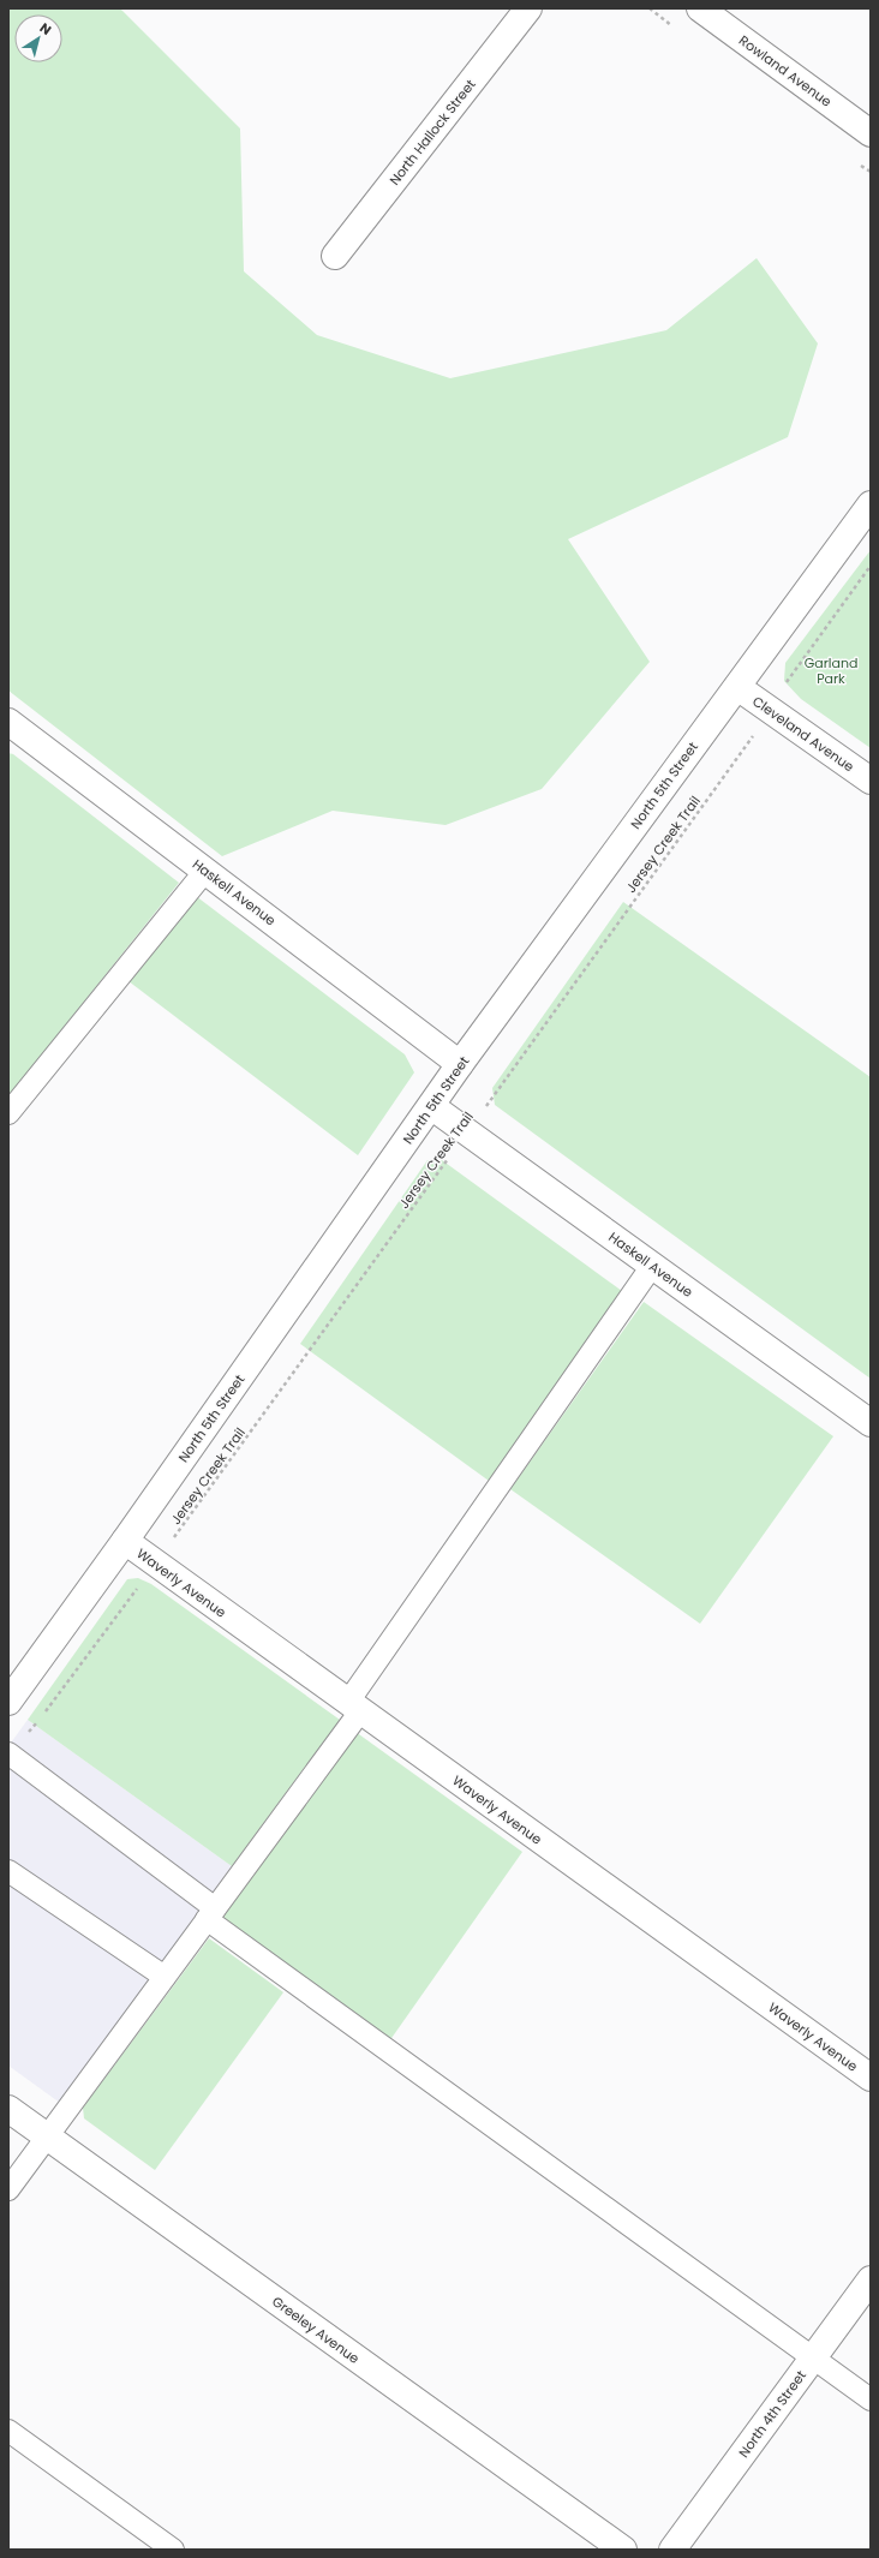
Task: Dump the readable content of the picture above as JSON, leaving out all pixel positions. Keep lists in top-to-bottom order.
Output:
{
  "streets": {
    "street": [
      "Rowland Avenue",
      "North Hallock Street",
      "Cleveland Avenue",
      "North 5th Street",
      "Haskell Avenue",
      "Waverly Avenue",
      "Greeley Avenue",
      "North 4th Street"
    ],
    "path": ["Jersey Creek Trail"]
  },
  "crossings": [
    ["Cleveland Avenue", "North 5th Street"],
    ["Cleveland Avenue", "Jersey Creek Trail"],
    ["North 5th Street", "Haskell Avenue"],
    ["North 5th Street", "Waverly Avenue"],
    ["Jersey Creek Trail", "Haskell Avenue"],
    ["Jersey Creek Trail", "Waverly Avenue"]
  ],
  "parks": ["Garland Park"],
  "north": "top right"
}
